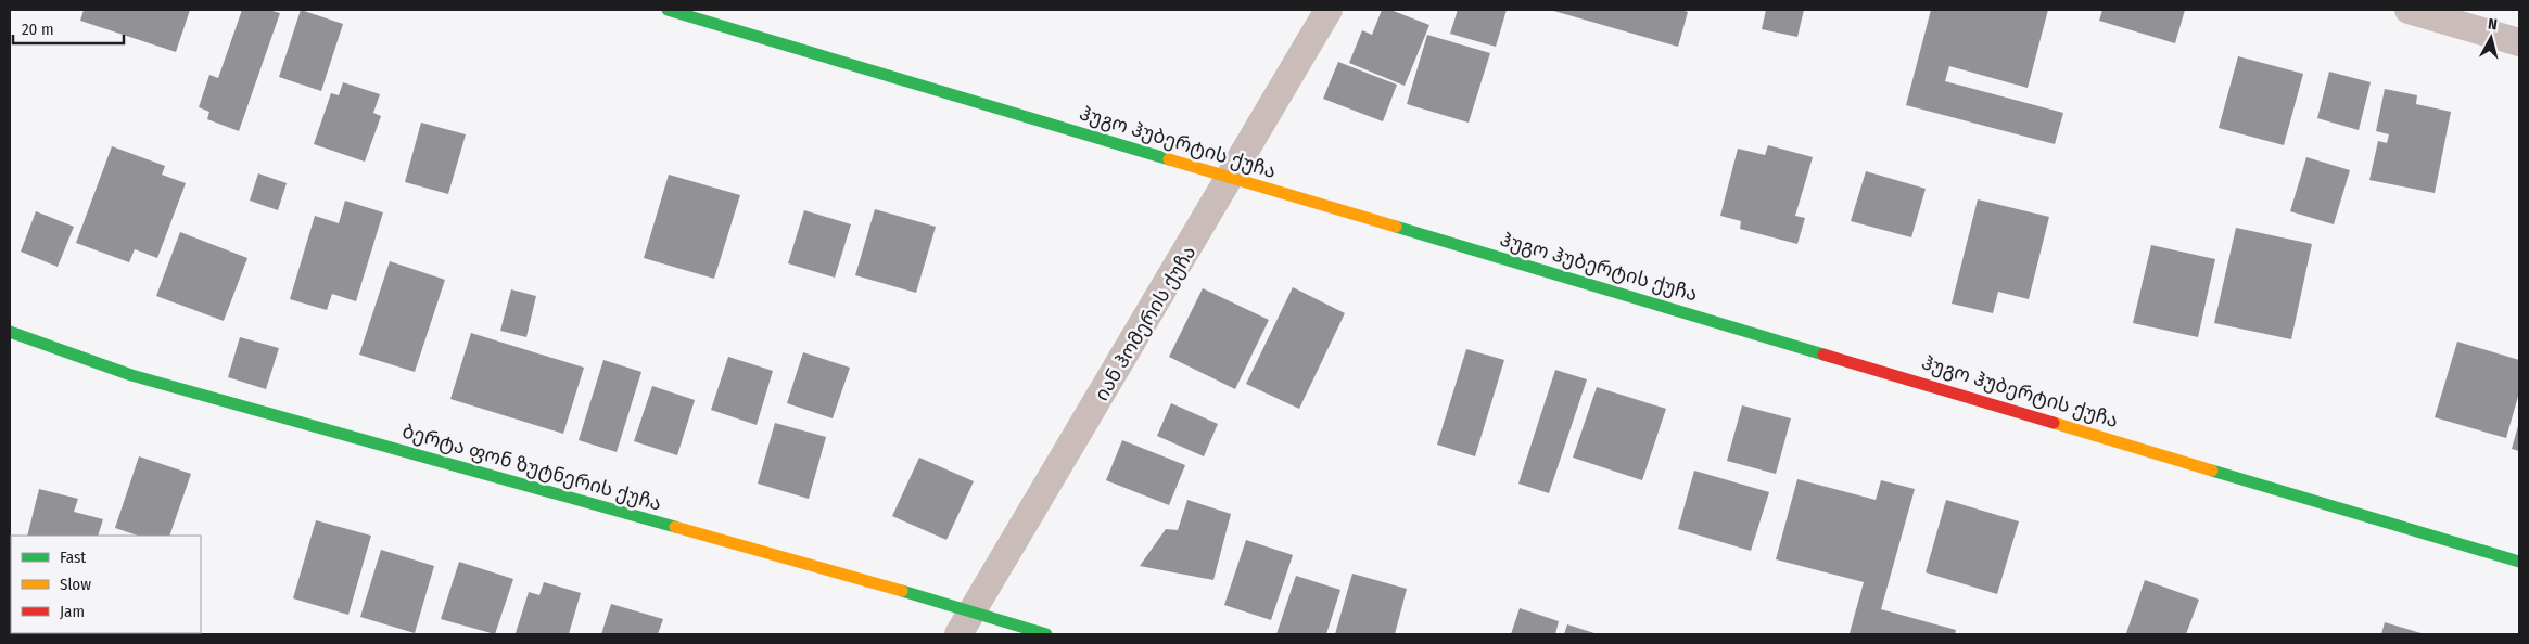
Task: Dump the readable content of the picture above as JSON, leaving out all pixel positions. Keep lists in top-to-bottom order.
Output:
{
  "streets": {
    "street": ["ჰუგო ჰუბერტის ქუჩა", "იან ჰომერის ქუჩა", "ბერტა ფონ ზუტნერის ქუჩა"]
  },
  "crossings": [
    ["ჰუგო ჰუბერტის ქუჩა", "იან ჰომერის ქუჩა"],
    ["იან ჰომერის ქუჩა", "ბერტა ფონ ზუტნერის ქუჩა"]
  ],
  "legend": ["Fast", "Slow", "Jam"],
  "scale_bar": "20 m",
  "north": "top"
}
